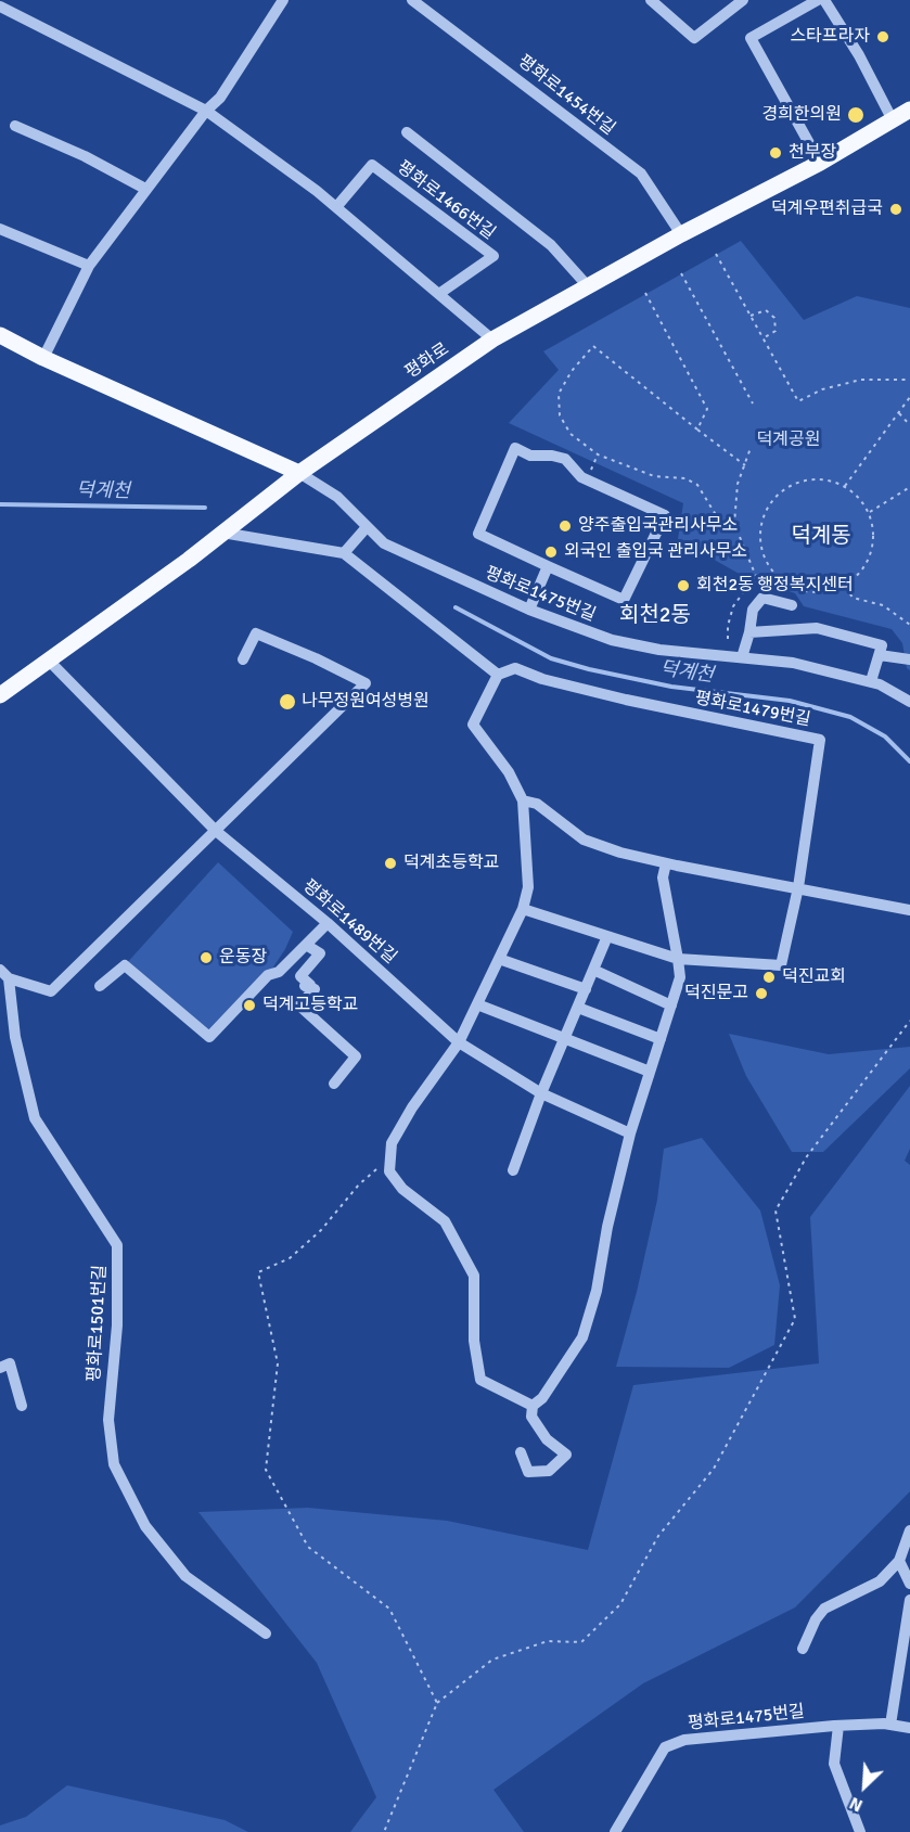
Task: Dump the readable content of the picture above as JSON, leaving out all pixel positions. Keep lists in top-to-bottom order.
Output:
{
  "streets": {
    "main road": ["평화로"],
    "street": [
      "평화로1454번길",
      "평화로1466번길",
      "평화로1475번길",
      "평화로1479번길",
      "평화로1489번길",
      "평화로1501번길"
    ]
  },
  "crossings": [
    ["평화로1454번길", "평화로"],
    ["평화로", "평화로1475번길"],
    ["평화로", "평화로1489번길"],
    ["평화로1489번길", "평화로1501번길"]
  ],
  "districts": ["덕계동", "회천2동"],
  "water": ["덕계천"],
  "parks": ["덕계공원"],
  "places": [
    "스타프라자",
    "경희한의원",
    "천부장",
    "덕계우편취급국",
    "양주출입국관리사무소",
    "외국인 출입국 관리사무소",
    "회천2동 행정복지센터",
    "나무정원여성병원",
    "덕계초등학교",
    "운동장",
    "덕진교회",
    "덕진문고",
    "덕계고등학교"
  ],
  "north": "bottom left"
}
